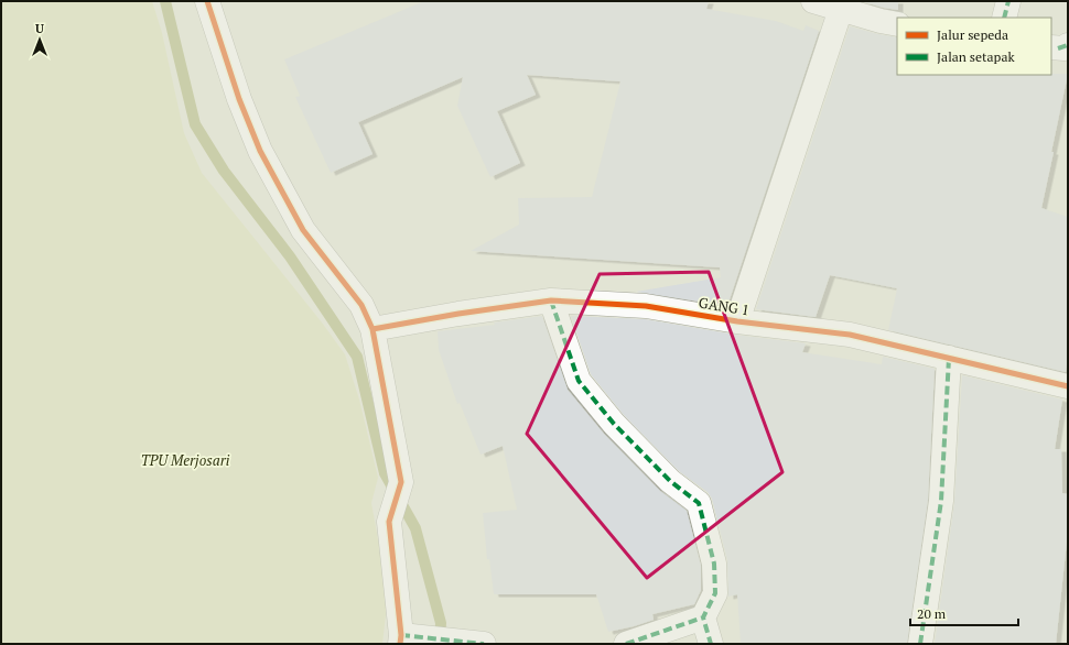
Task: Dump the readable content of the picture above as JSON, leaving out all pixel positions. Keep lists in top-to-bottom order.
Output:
{
  "streets": {
    "street": ["GANG 1"]
  },
  "parks": ["TPU Merjosari"],
  "legend": ["Jalur sepeda", "Jalan setapak"],
  "scale_bar": "20 m",
  "north": "top"
}
